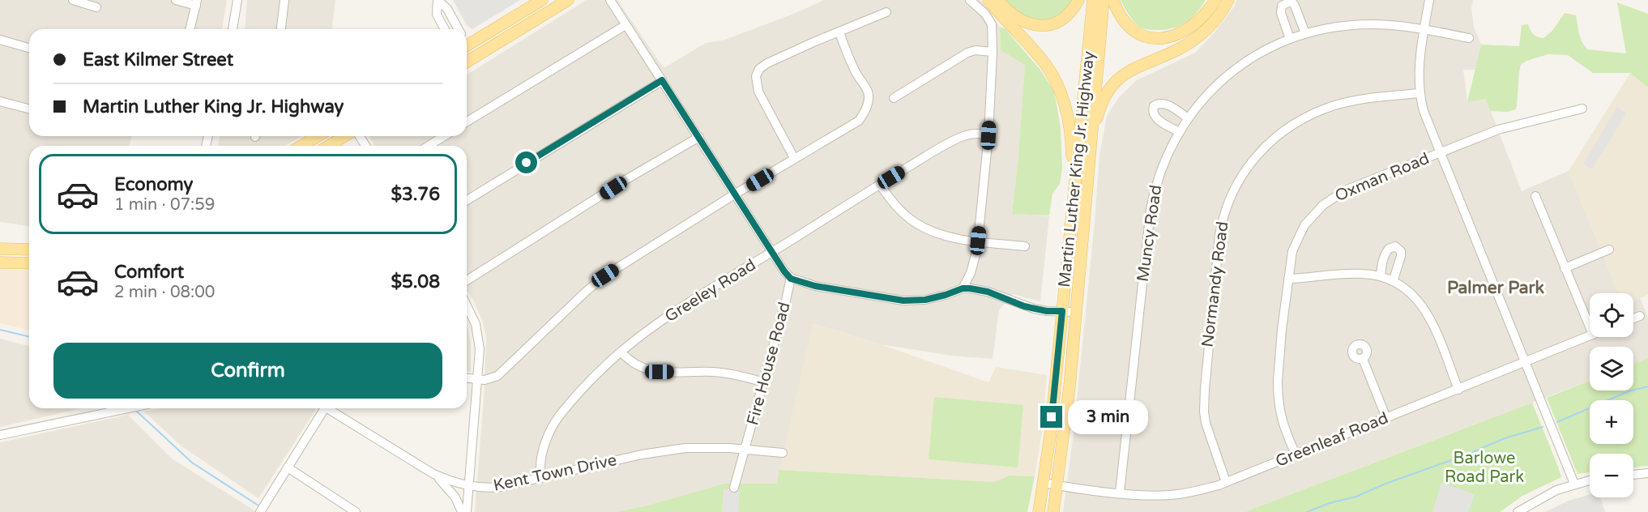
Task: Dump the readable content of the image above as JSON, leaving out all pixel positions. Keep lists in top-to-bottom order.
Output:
{
  "streets": {
    "main road": ["Martin Luther King Jr. Highway"],
    "street": [
      "Oxman Road",
      "Muncy Road",
      "Normandy Road",
      "Greeley Road",
      "Fire House Road",
      "Greenleaf Road",
      "Kent Town Drive"
    ]
  },
  "crossings": [
    ["Martin Luther King Jr. Highway", "Greenleaf Road"],
    ["Oxman Road", "Greenleaf Road"],
    ["Muncy Road", "Greenleaf Road"],
    ["Normandy Road", "Greenleaf Road"],
    ["Greeley Road", "Kent Town Drive"],
    ["Fire House Road", "Kent Town Drive"]
  ],
  "districts": ["Palmer Park"],
  "parks": ["Barlowe Road Park"],
  "page": {
    "banner": ["East Kilmer Street", "Martin Luther King Jr. Highway"],
    "list": [
      {
        "name": "Economy",
        "note": "1 min · 07:59",
        "value": "$3.76"
      },
      {
        "name": "Comfort",
        "note": "2 min · 08:00",
        "value": "$5.08"
      }
    ],
    "map_buttons": ["+", "−"],
    "buttons": "Confirm",
    "bubble": "3 min"
  }
}
